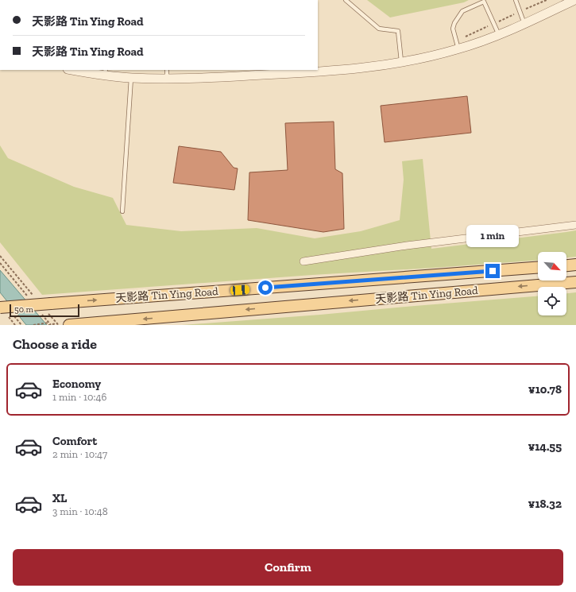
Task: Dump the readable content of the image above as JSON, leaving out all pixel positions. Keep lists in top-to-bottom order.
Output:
{
  "streets": {
    "main road": ["天影路 Tin Ying Road"]
  },
  "scale_bar": "50 m",
  "north": "bottom right",
  "page": {
    "banner": ["天影路 Tin Ying Road", "天影路 Tin Ying Road"],
    "bubble": "1 min",
    "scale": "50 m",
    "heading": "Choose a ride",
    "list": [
      {
        "name": "Economy",
        "note": "1 min · 10:46",
        "value": "¥10.78"
      },
      {
        "name": "Comfort",
        "note": "2 min · 10:47",
        "value": "¥14.55"
      },
      {
        "name": "XL",
        "note": "3 min · 10:48",
        "value": "¥18.32"
      }
    ],
    "buttons": "Confirm"
  }
}
